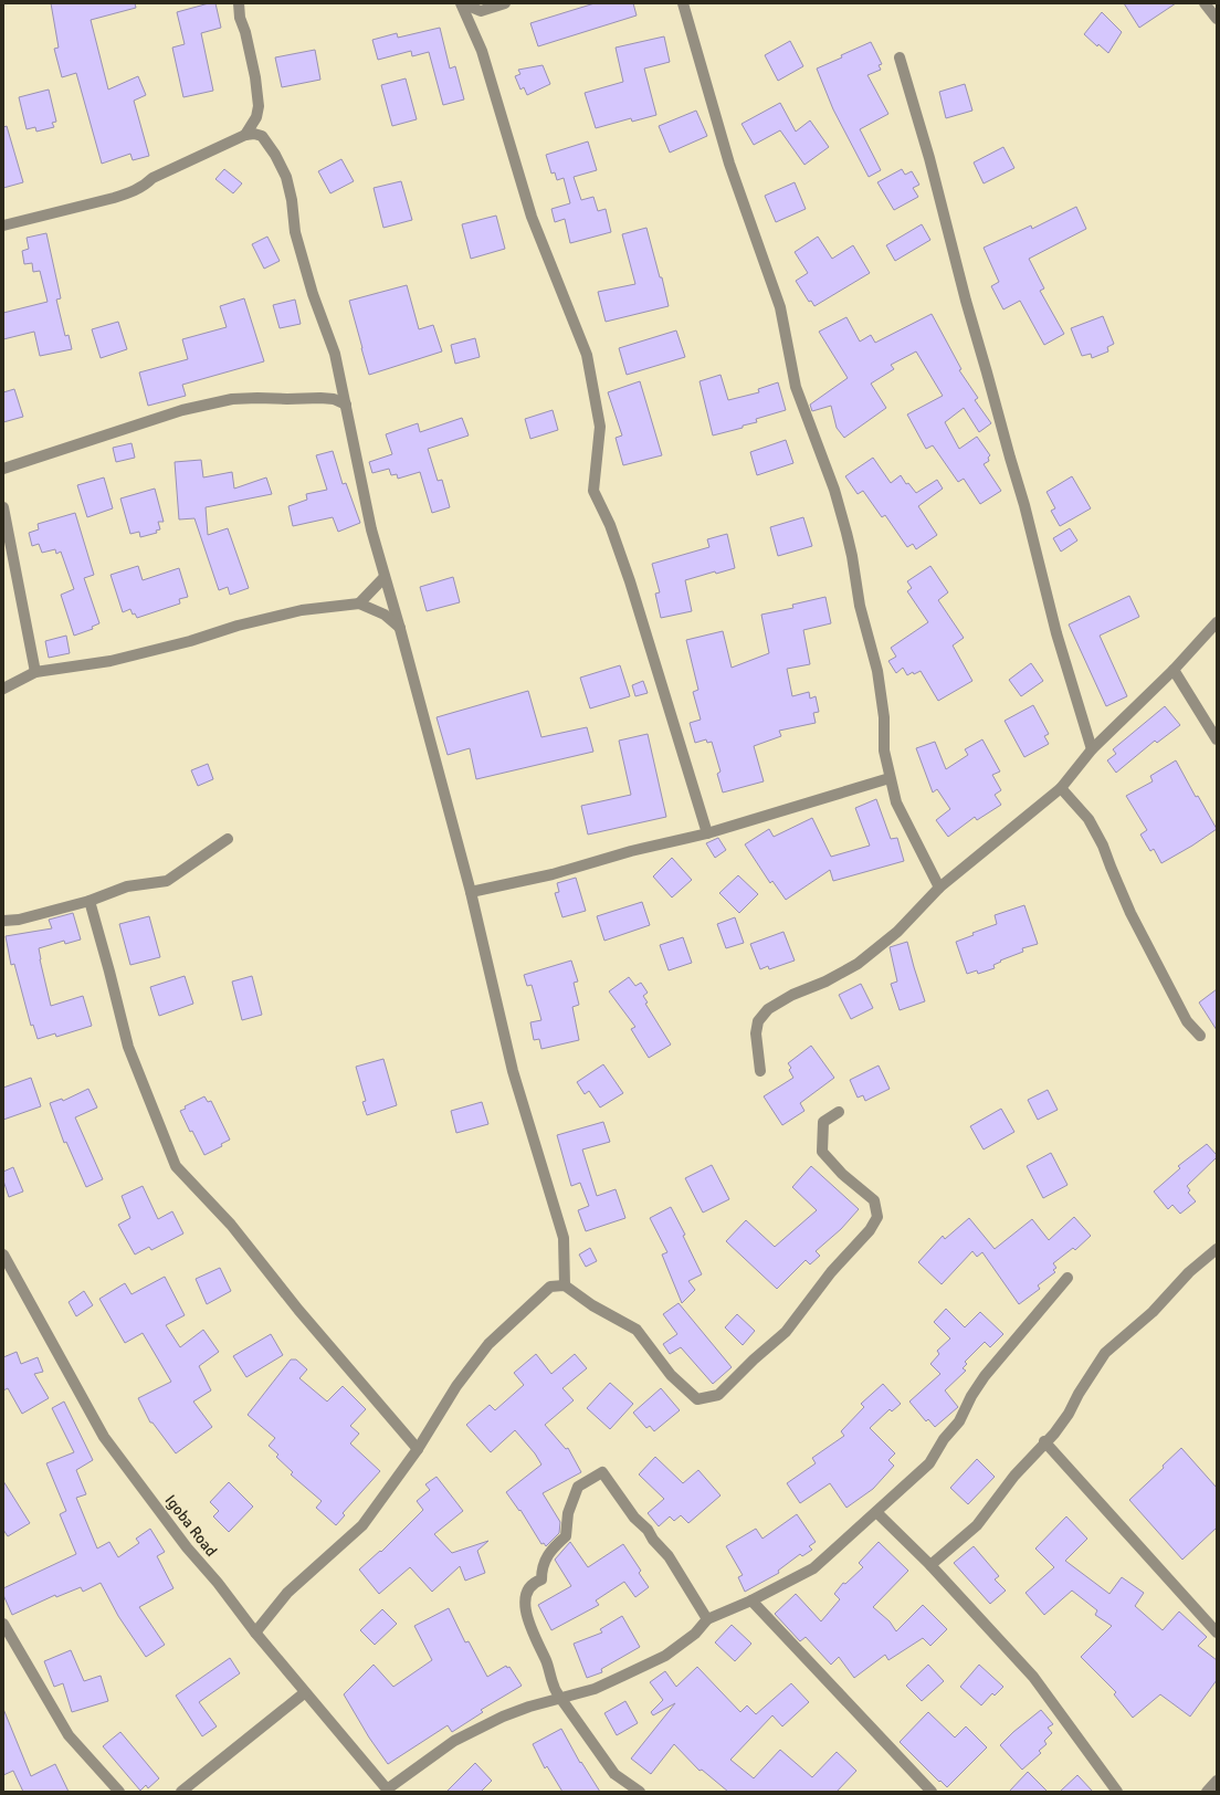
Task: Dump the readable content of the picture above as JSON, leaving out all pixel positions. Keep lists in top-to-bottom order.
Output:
{
  "streets": {
    "street": ["Igoba Road"]
  }
}
